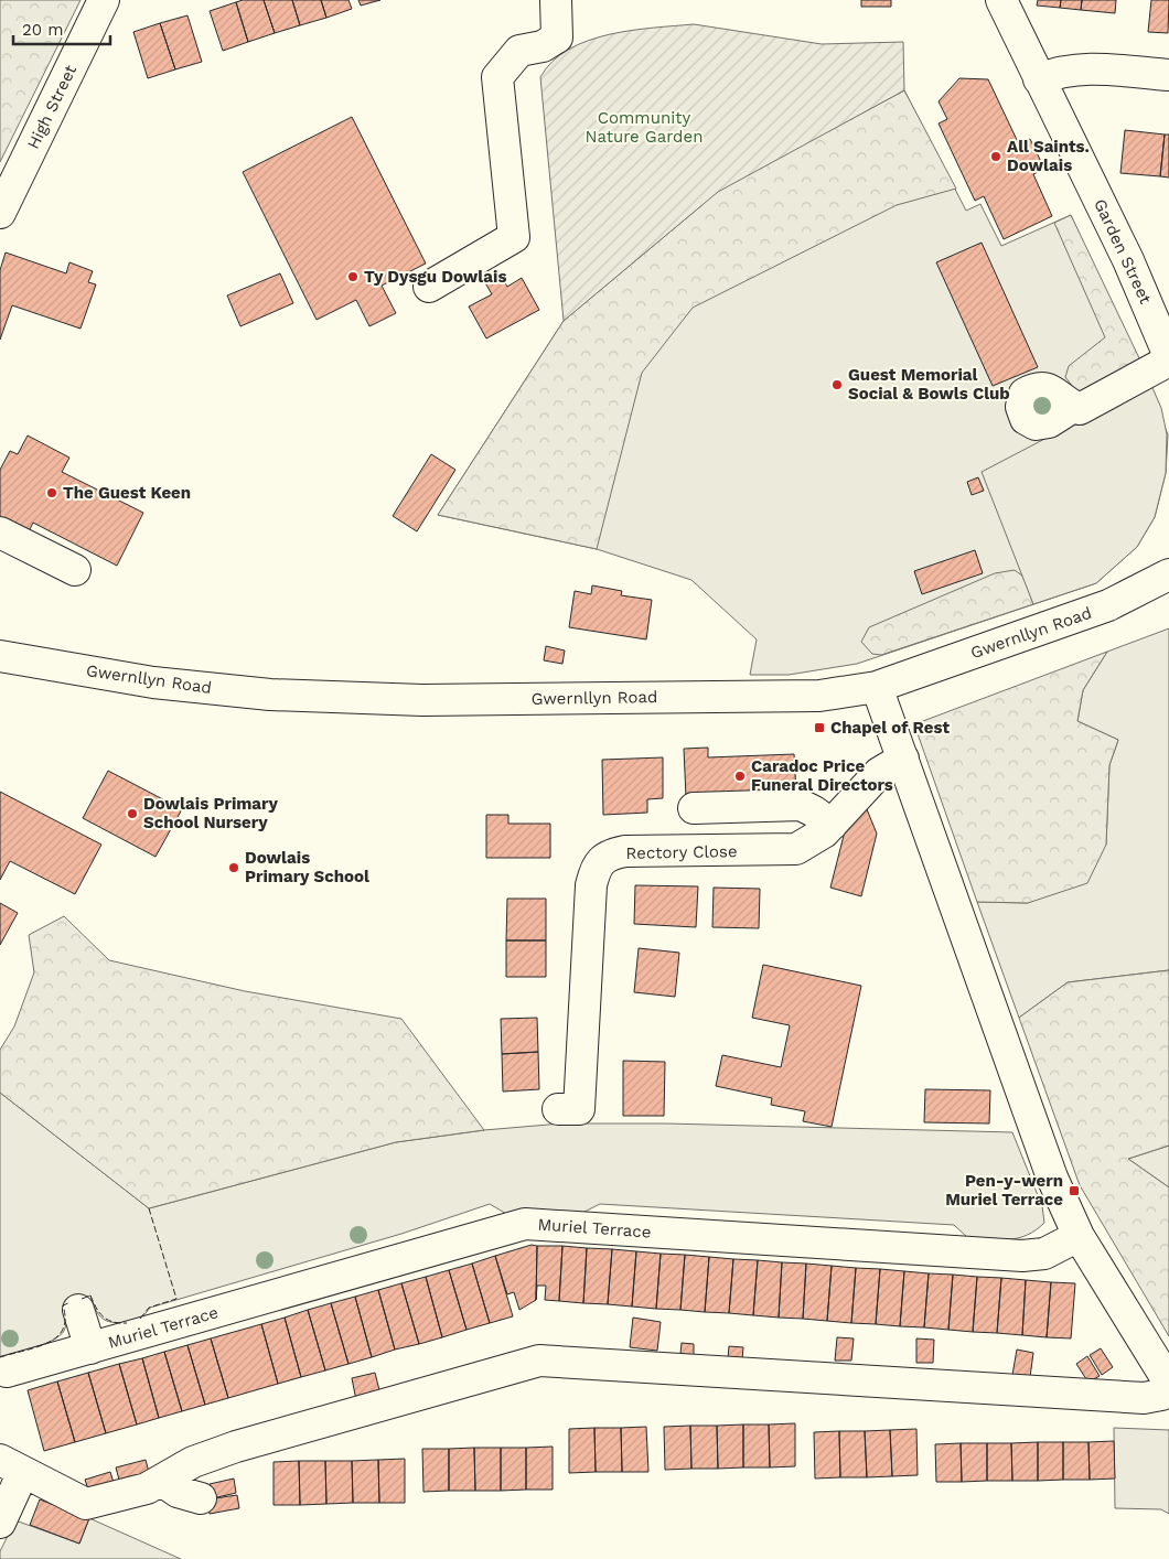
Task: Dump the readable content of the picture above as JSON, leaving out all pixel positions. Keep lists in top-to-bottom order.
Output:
{
  "streets": {
    "street": [
      "High Street",
      "Garden Street",
      "Gwernllyn Road",
      "Rectory Close",
      "Muriel Terrace"
    ]
  },
  "parks": ["Community Nature Garden"],
  "places": {
    "other": [
      "All Saints. Dowlais",
      "Ty Dysgu Dowlais",
      "Guest Memorial Social & Bowls Club",
      "The Guest Keen",
      "Caradoc Price Funeral Directors",
      "Dowlais Primary School Nursery",
      "Dowlais Primary School"
    ],
    "transit": ["Chapel of Rest", "Pen-y-wern Muriel Terrace"]
  },
  "scale_bar": "20 m"
}
